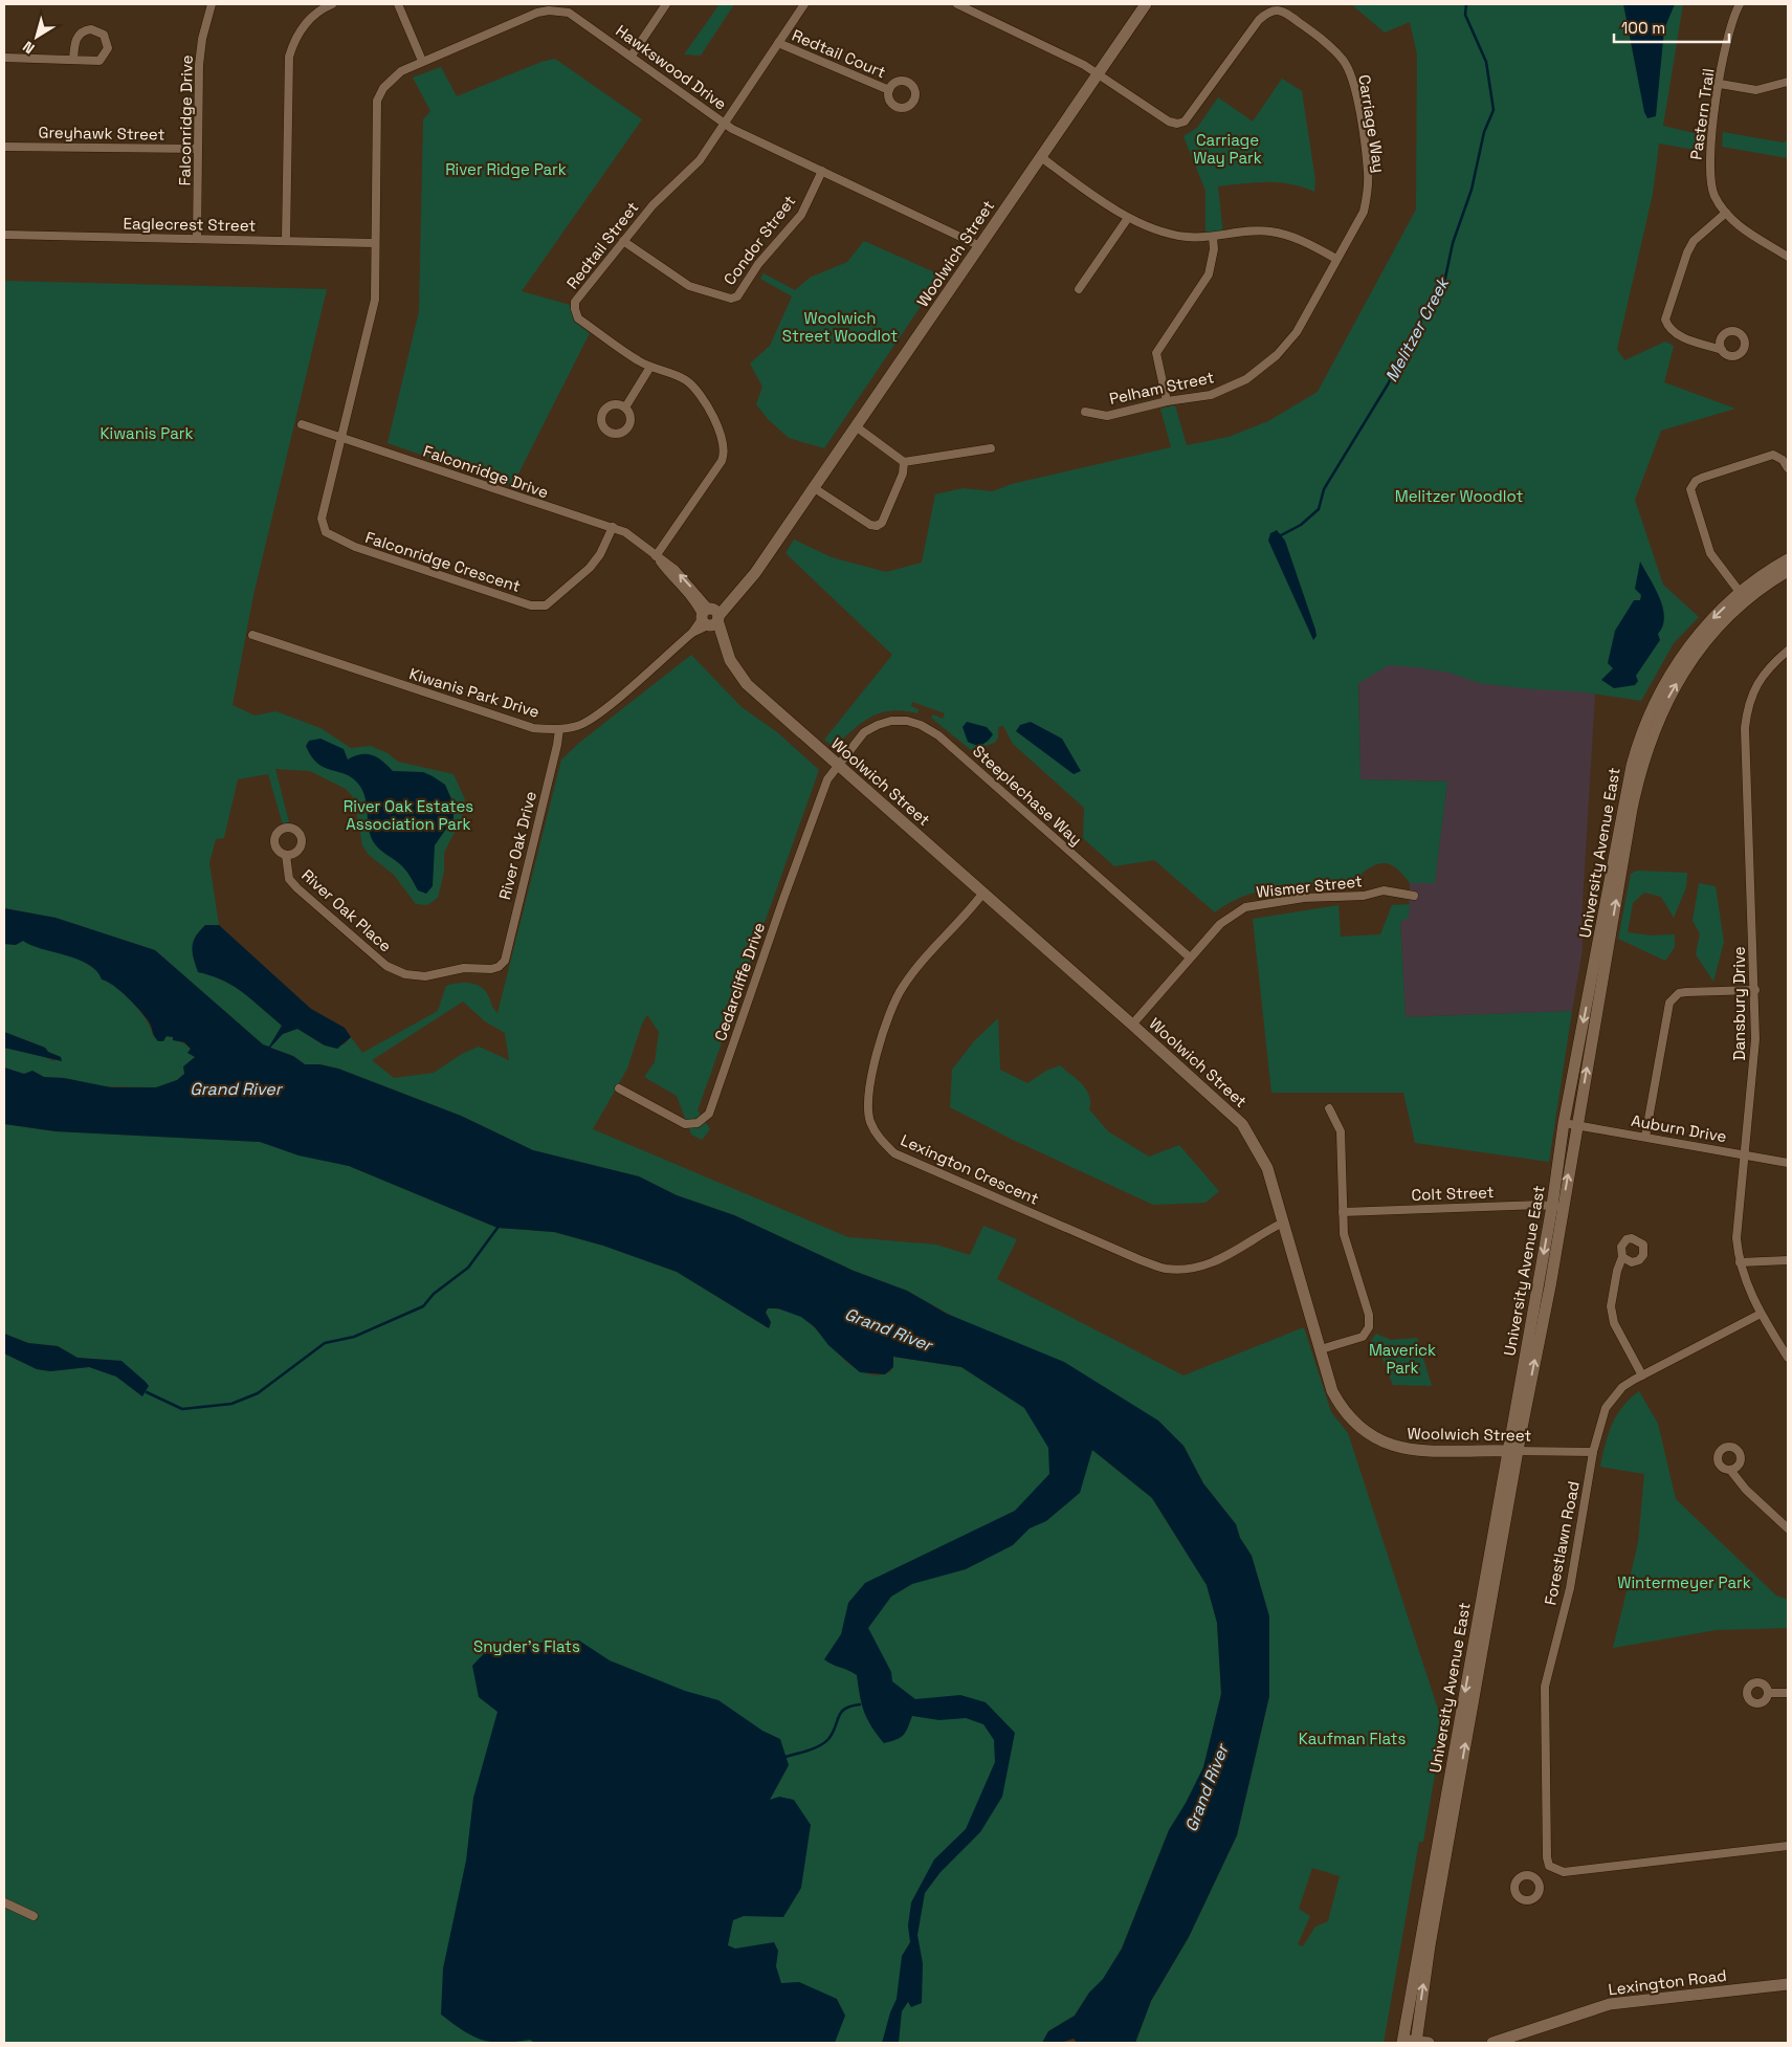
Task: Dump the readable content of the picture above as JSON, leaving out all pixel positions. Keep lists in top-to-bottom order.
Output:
{
  "streets": {
    "main road": ["Woolwich Street", "University Avenue East", "Lexington Road"],
    "street": [
      "Redtail Court",
      "Hawkswood Drive",
      "Pastern Trail",
      "Falconridge Drive",
      "Carriage Way",
      "Greyhawk Street",
      "Eaglecrest Street",
      "Condor Street",
      "Redtail Street",
      "Pelham Street",
      "Falconridge Crescent",
      "Kiwanis Park Drive",
      "Steeplechase Way",
      "River Oak Drive",
      "Wismer Street",
      "River Oak Place",
      "Cedarcliffe Drive",
      "Dansbury Drive",
      "Auburn Drive",
      "Lexington Crescent",
      "Colt Street",
      "Forestlawn Road"
    ]
  },
  "crossings": [
    ["Redtail Court", "Redtail Street"],
    ["Hawkswood Drive", "Falconridge Drive"],
    ["Hawkswood Drive", "Eaglecrest Street"],
    ["Hawkswood Drive", "Condor Street"],
    ["Hawkswood Drive", "Redtail Street"],
    ["Hawkswood Drive", "Woolwich Street"],
    ["Hawkswood Drive", "Falconridge Crescent"],
    ["Falconridge Drive", "Greyhawk Street"],
    ["Falconridge Drive", "Eaglecrest Street"],
    ["Falconridge Drive", "Redtail Street"],
    ["Falconridge Drive", "Woolwich Street"],
    ["Falconridge Drive", "Falconridge Crescent"],
    ["Falconridge Drive", "Kiwanis Park Drive"],
    ["Carriage Way", "Woolwich Street"],
    ["Carriage Way", "Pelham Street"],
    ["Condor Street", "Redtail Street"],
    ["Woolwich Street", "Kiwanis Park Drive"],
    ["Woolwich Street", "Steeplechase Way"],
    ["Woolwich Street", "University Avenue East"],
    ["Woolwich Street", "Wismer Street"],
    ["Woolwich Street", "Cedarcliffe Drive"],
    ["Woolwich Street", "Lexington Crescent"],
    ["Woolwich Street", "Forestlawn Road"],
    ["Kiwanis Park Drive", "River Oak Drive"],
    ["Steeplechase Way", "Wismer Street"],
    ["Steeplechase Way", "Cedarcliffe Drive"],
    ["River Oak Drive", "River Oak Place"],
    ["University Avenue East", "Auburn Drive"],
    ["University Avenue East", "Colt Street"],
    ["Dansbury Drive", "Auburn Drive"],
    ["Dansbury Drive", "Forestlawn Road"]
  ],
  "water": ["Melitzer Creek", "Grand River"],
  "parks": [
    "Carriage Way Park",
    "River Ridge Park",
    "Woolwich Street Woodlot",
    "Kiwanis Park",
    "Melitzer Woodlot",
    "River Oak Estates Association Park",
    "Maverick Park",
    "Wintermeyer Park",
    "Snyder's Flats",
    "Kaufman Flats"
  ],
  "scale_bar": "100 m",
  "north": "bottom left"
}
